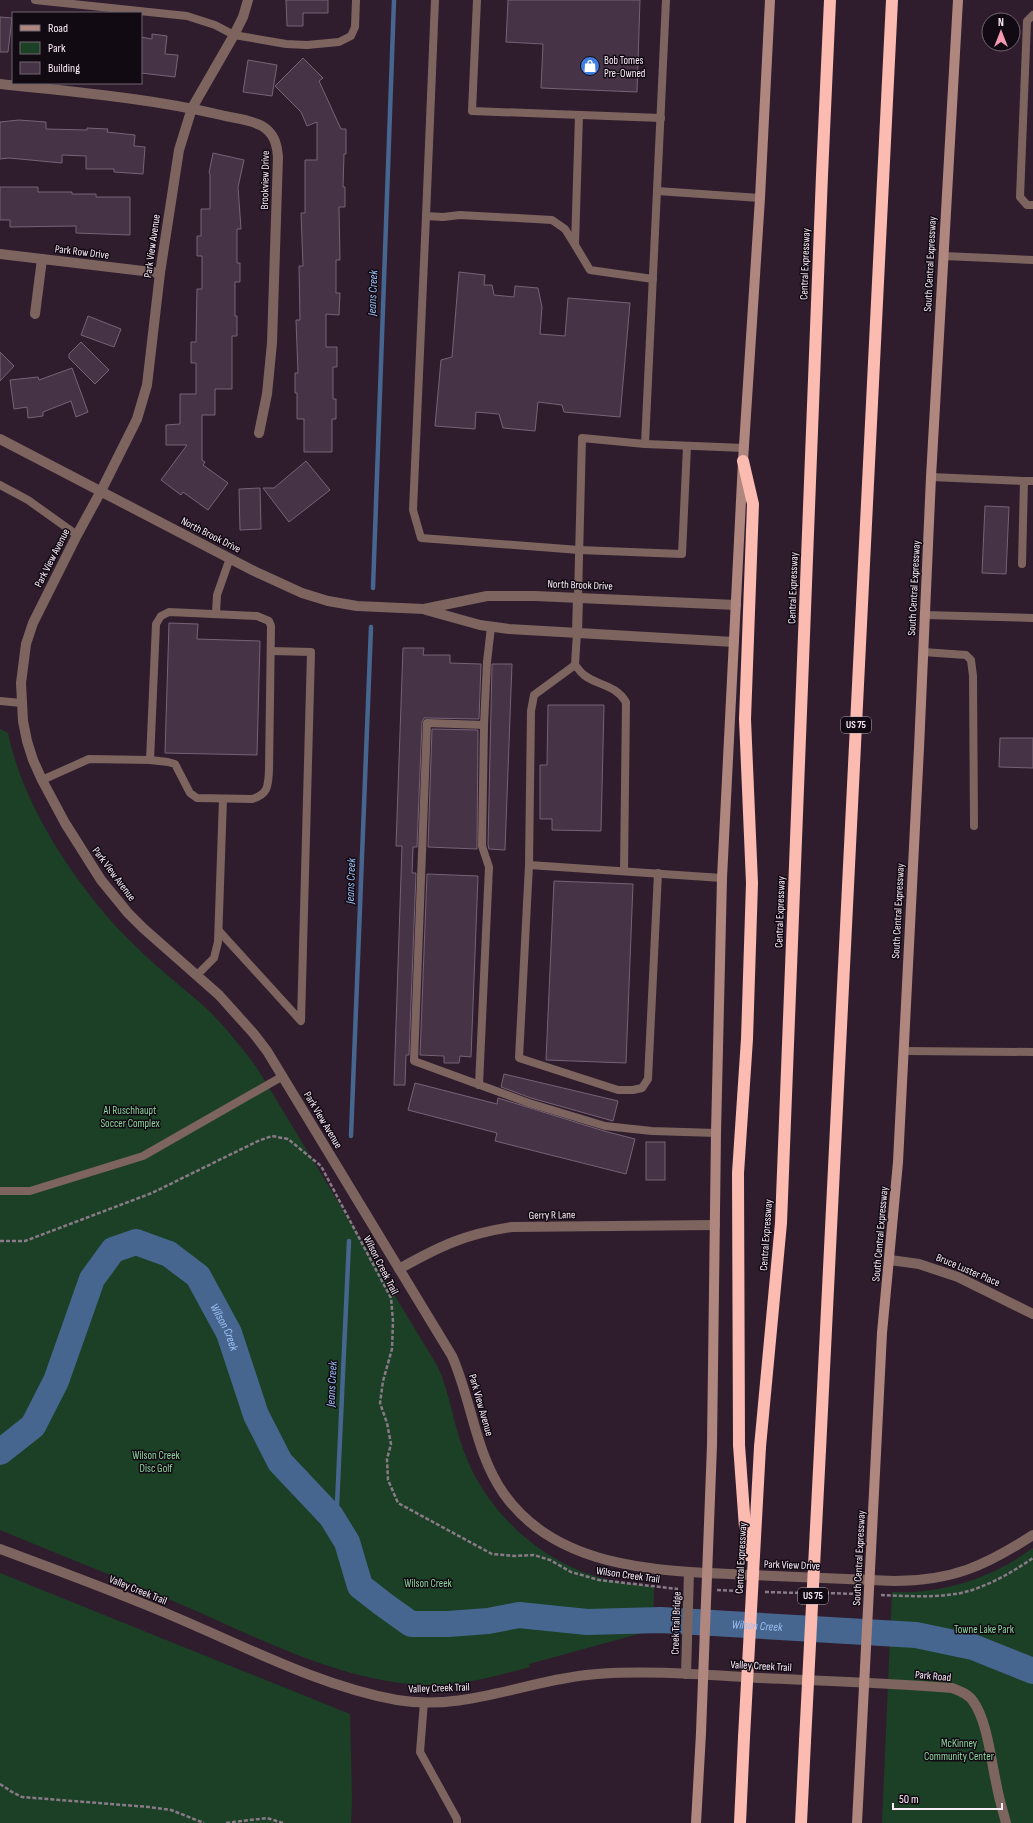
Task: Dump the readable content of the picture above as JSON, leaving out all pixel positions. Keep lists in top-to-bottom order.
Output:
{
  "streets": {
    "highway": ["Central Expressway", "US 75"],
    "main road": ["South Central Expressway"],
    "street": [
      "Brookview Drive",
      "Park View Avenue",
      "Park Row Drive",
      "North Brook Drive",
      "Gerry R Lane",
      "Bruce Luster Place",
      "Park View Drive",
      "Valley Creek Trail",
      "Creek Trail Bridge",
      "Park Road"
    ],
    "path": ["Wilson Creek Trail"]
  },
  "crossings": [
    ["Brookview Drive", "Park View Avenue"],
    ["Park View Avenue", "Park Row Drive"],
    ["Park View Avenue", "North Brook Drive"],
    ["Park View Avenue", "Gerry R Lane"],
    ["Park View Avenue", "Park View Drive"],
    ["Park View Avenue", "Creek Trail Bridge"],
    ["South Central Expressway", "Bruce Luster Place"],
    ["Park View Drive", "Creek Trail Bridge"],
    ["Valley Creek Trail", "Creek Trail Bridge"],
    ["Valley Creek Trail", "Park Road"]
  ],
  "water": ["Jeans Creek", "Wilson Creek"],
  "parks": [
    "Al Ruschhaupt Soccer Complex",
    "Wilson Creek Disc Golf",
    "Wilson Creek",
    "Towne Lake Park",
    "McKinney Community Center"
  ],
  "places": {
    "shop": ["Bob Tomes Pre-Owned"]
  },
  "legend": ["Road", "Park", "Building"],
  "scale_bar": "50 m",
  "north": "top"
}
